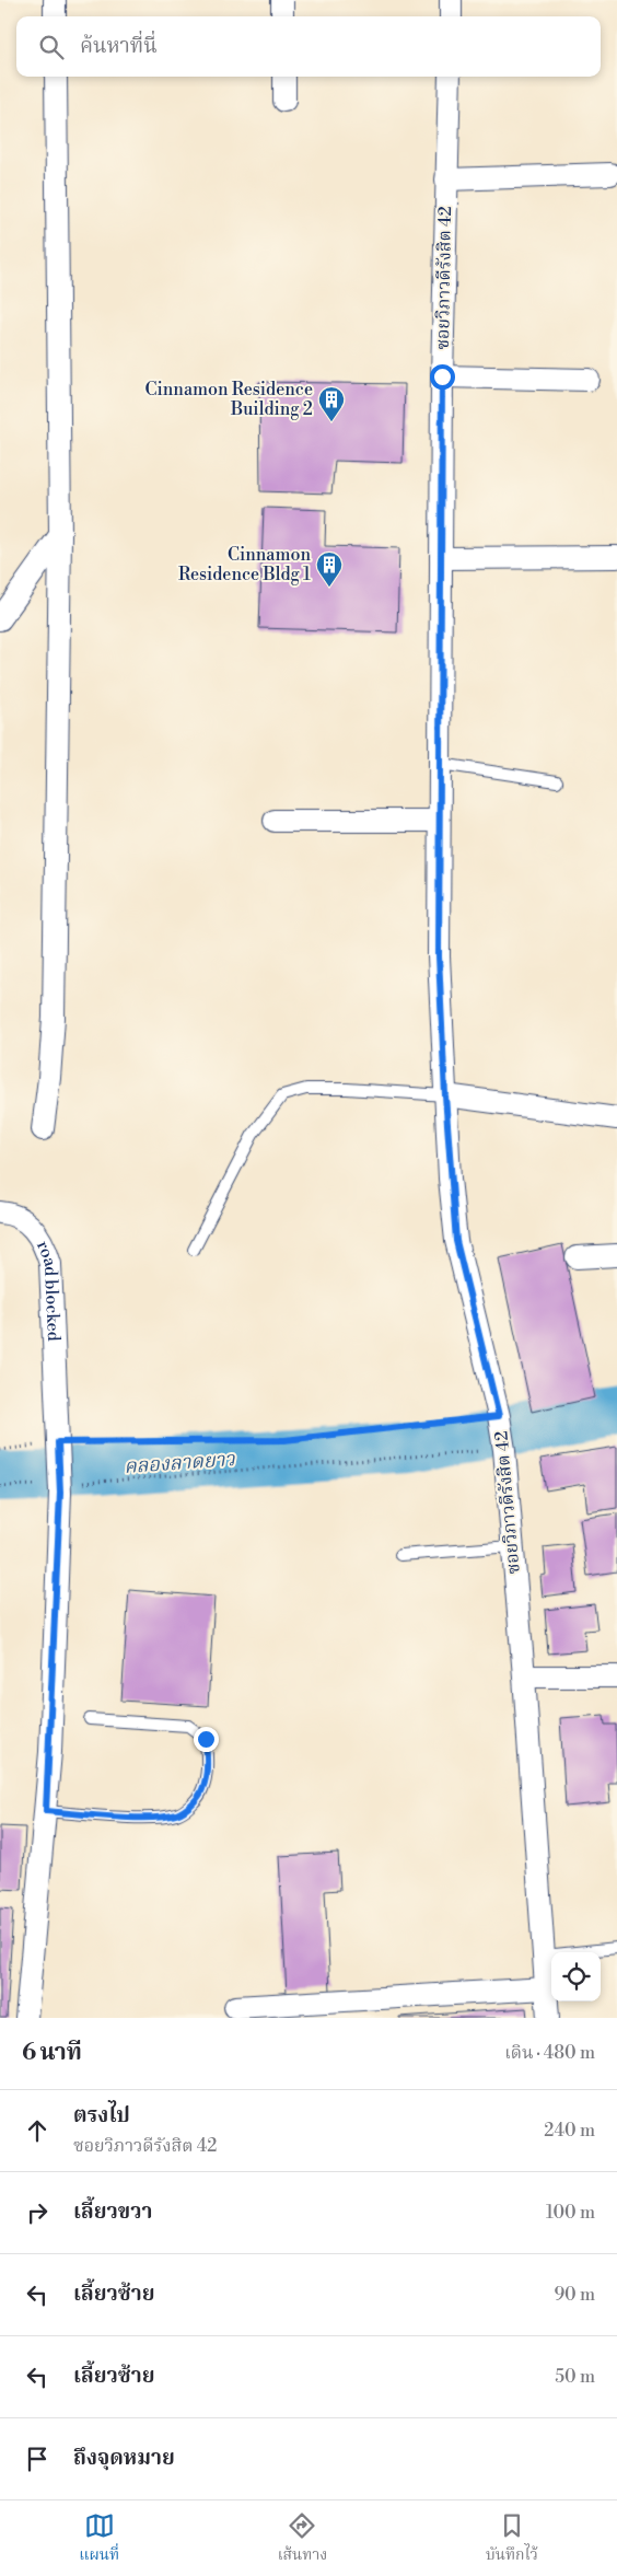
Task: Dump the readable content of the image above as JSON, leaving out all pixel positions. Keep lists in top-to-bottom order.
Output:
{
  "streets": {
    "street": ["ซอยวิภาวดีรังสิต 42", "road blocked"]
  },
  "water": ["คลองลาดยาว"],
  "places": {
    "building": ["Cinnamon Residence Building 2", "Cinnamon Residence Bldg 1"]
  },
  "page": {
    "search": "ค้นหาที่นี่",
    "heading": ["6 นาที", "เดิน · 480 m"],
    "list": [
      ["ตรงไป", "ซอยวิภาวดีรังสิต 42", "240 m"],
      ["เลี้ยวขวา", "100 m"],
      ["เลี้ยวซ้าย", "90 m"],
      ["เลี้ยวซ้าย", "50 m"],
      "ถึงจุดหมาย"
    ],
    "nav": ["แผนที่", "เส้นทาง", "บันทึกไว้"]
  }
}
